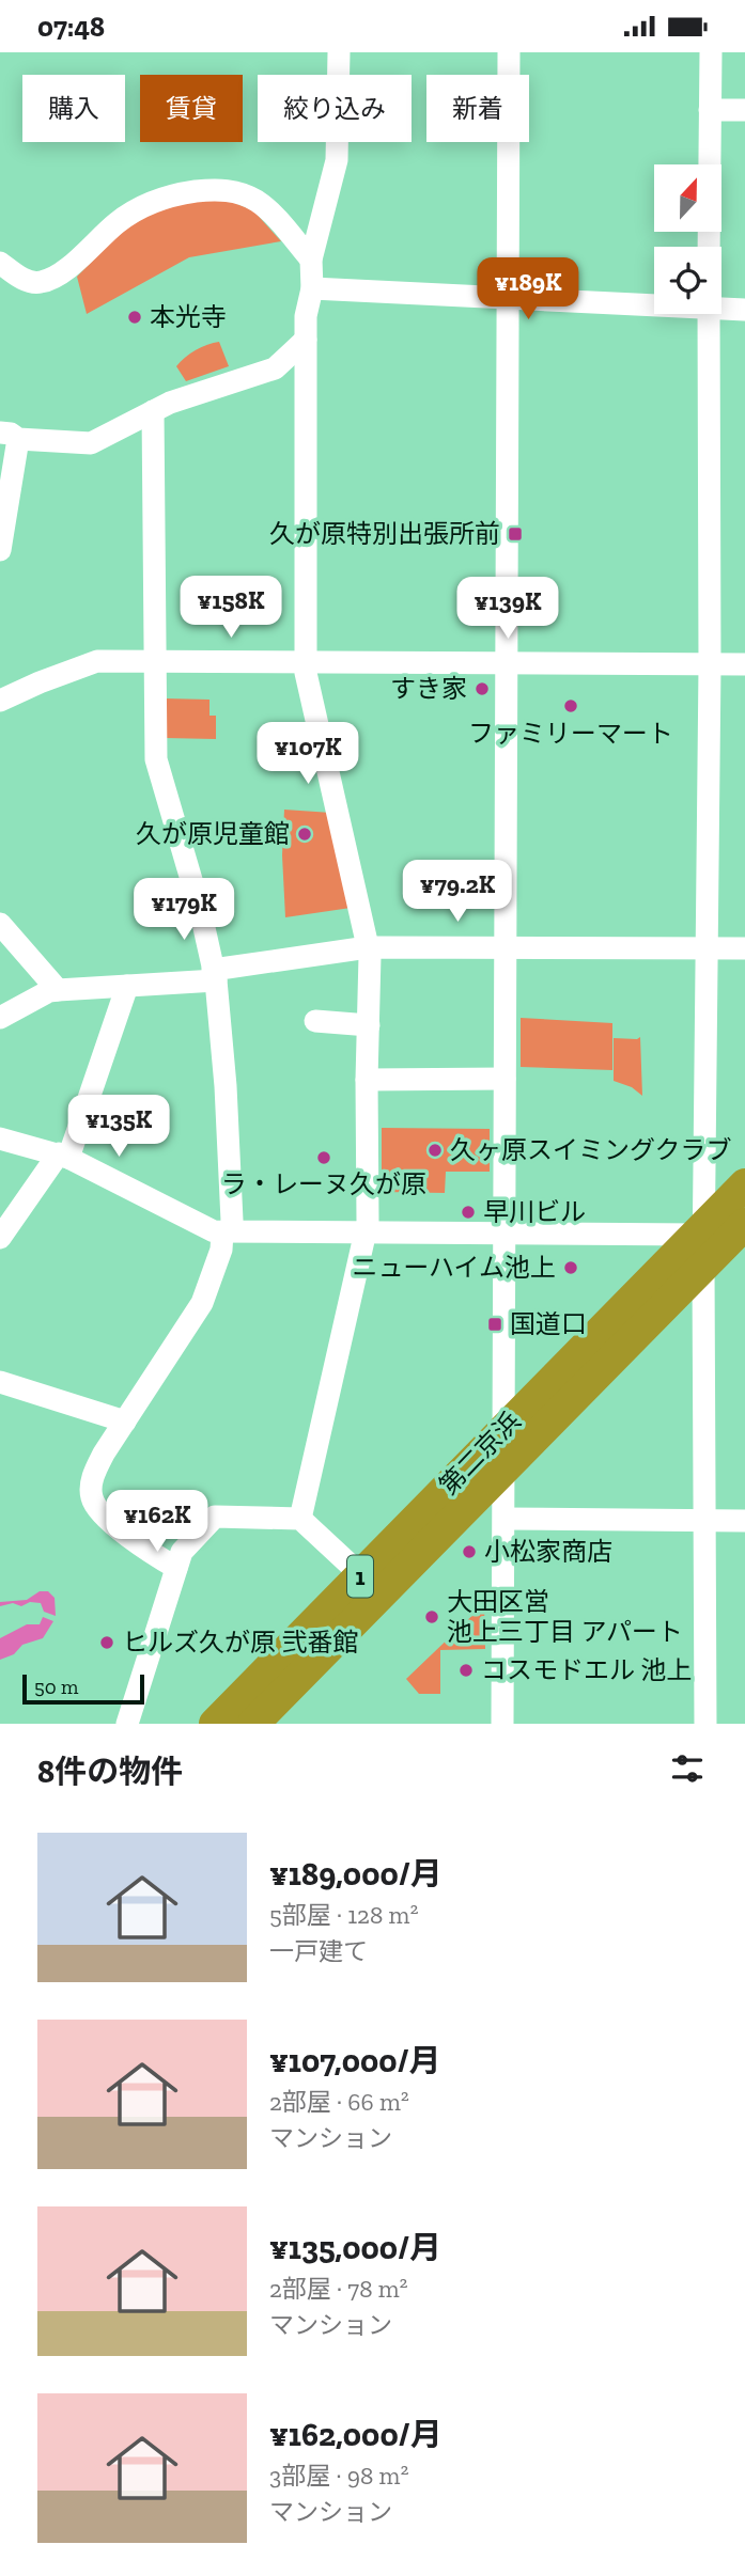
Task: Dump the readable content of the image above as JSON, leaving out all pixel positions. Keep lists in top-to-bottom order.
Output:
{
  "streets": {
    "highway": ["第二京浜", "1"]
  },
  "places": {
    "other": [
      "本光寺",
      "すき家",
      "ファミリーマート",
      "久が原児童館",
      "久ヶ原スイミングクラブ",
      "ラ・レーヌ久が原",
      "早川ビル",
      "ニューハイム池上",
      "小松家商店",
      "大田区営 池上三丁目 アパート",
      "ヒルズ久が原 弐番館",
      "コスモドエル 池上"
    ],
    "transit": ["久が原特別出張所前", "国道口"]
  },
  "scale_bar": "50 m",
  "north": "top",
  "page": {
    "status": "07:48",
    "chip": [
      "購入",
      "賃貸",
      "絞り込み",
      "新着"
    ],
    "price": [
      "¥189K",
      "¥158K",
      "¥139K",
      "¥107K",
      "¥79.2K",
      "¥179K",
      "¥135K",
      "¥162K"
    ],
    "scale": "50 m",
    "heading": "8件の物件",
    "list": [
      {
        "name": "¥189,000/月",
        "note": "5部屋 · 128 m² · 一戸建て"
      },
      {
        "name": "¥107,000/月",
        "note": "2部屋 · 66 m² · マンション"
      },
      {
        "name": "¥135,000/月",
        "note": "2部屋 · 78 m² · マンション"
      },
      {
        "name": "¥162,000/月",
        "note": "3部屋 · 98 m² · マンション"
      }
    ]
  }
}
